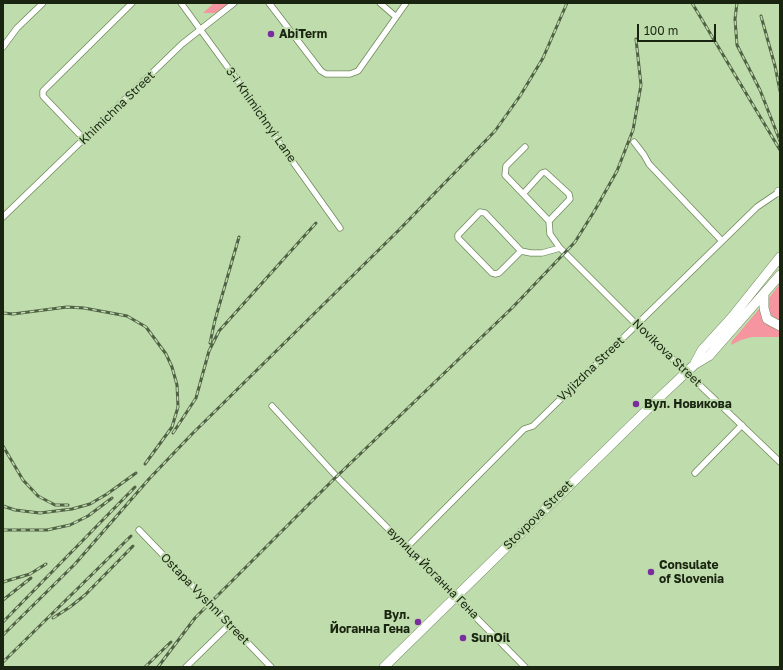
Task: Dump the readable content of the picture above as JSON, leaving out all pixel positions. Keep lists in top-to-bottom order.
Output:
{
  "streets": {
    "main road": ["Stovpova Street"],
    "street": [
      "Khimichna Street",
      "3-i Khimichnyi Lane",
      "Novikova Street",
      "Vyjizdna Street",
      "вулиця Йоганна Гена",
      "Ostapa Vyshni Street"
    ]
  },
  "crossings": [
    ["Khimichna Street", "3-i Khimichnyi Lane"],
    ["Novikova Street", "Vyjizdna Street"],
    ["Novikova Street", "Stovpova Street"],
    ["Vyjizdna Street", "вулиця Йоганна Гена"],
    ["Stovpova Street", "вулиця Йоганна Гена"]
  ],
  "places": [
    "AbiTerm",
    "Вул. Новикова",
    "Consulate of Slovenia",
    "Вул. Йоганна Гена",
    "SunOil"
  ],
  "scale_bar": "100 m"
}
